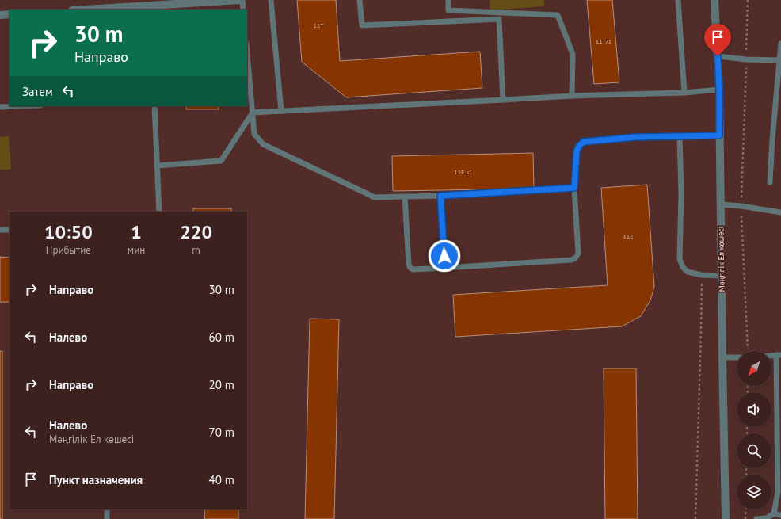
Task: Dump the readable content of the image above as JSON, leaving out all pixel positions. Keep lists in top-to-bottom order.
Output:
{
  "streets": {
    "street": ["Мәңгілік Ел көшесі"]
  },
  "house_numbers": [
    "11Т",
    "11Т/1",
    "11Е к1",
    "11Е"
  ],
  "north": "bottom left",
  "page": {
    "turn": ["30 m", "Направо"],
    "then": "Затем",
    "eta": [
      "10:50",
      "Прибытие",
      "1",
      "мин",
      "220",
      "m"
    ],
    "list": [
      {
        "name": "Направо",
        "value": "30 m"
      },
      {
        "name": "Налево",
        "value": "60 m"
      },
      {
        "name": "Направо",
        "value": "20 m"
      },
      {
        "name": "Налево",
        "note": "Мәңгілік Ел көшесі",
        "value": "70 m"
      },
      {
        "name": "Пункт назначения",
        "value": "40 m"
      }
    ]
  }
}
